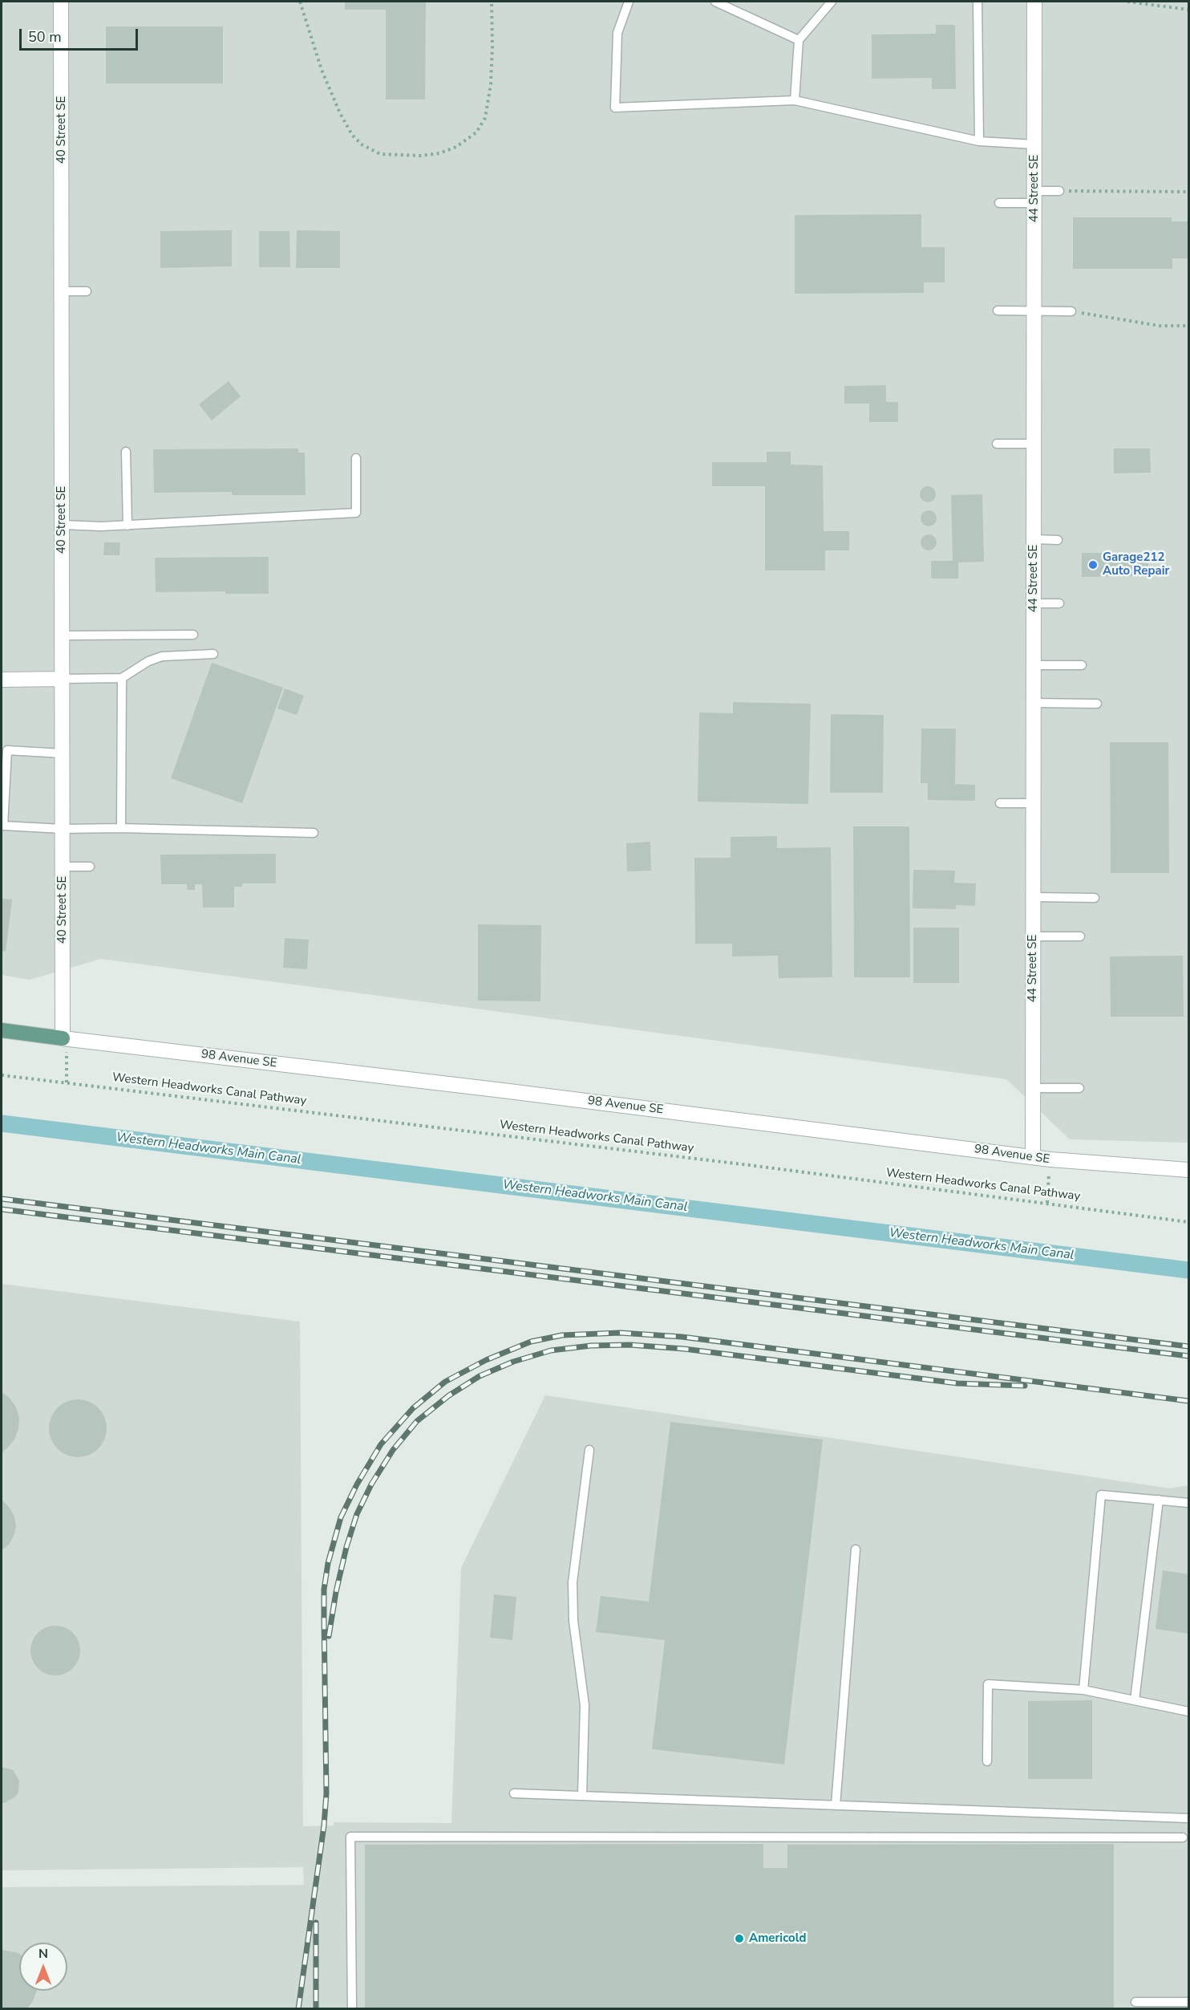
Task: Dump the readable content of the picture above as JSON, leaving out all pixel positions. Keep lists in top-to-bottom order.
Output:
{
  "streets": {
    "street": ["40 Street SE", "44 Street SE", "98 Avenue SE"],
    "path": ["Western Headworks Canal Pathway"]
  },
  "crossings": [
    ["40 Street SE", "98 Avenue SE"],
    ["44 Street SE", "98 Avenue SE"]
  ],
  "water": ["Western Headworks Main Canal"],
  "places": ["Garage212 Auto Repair", "Americold"],
  "scale_bar": "50 m",
  "north": "top"
}
